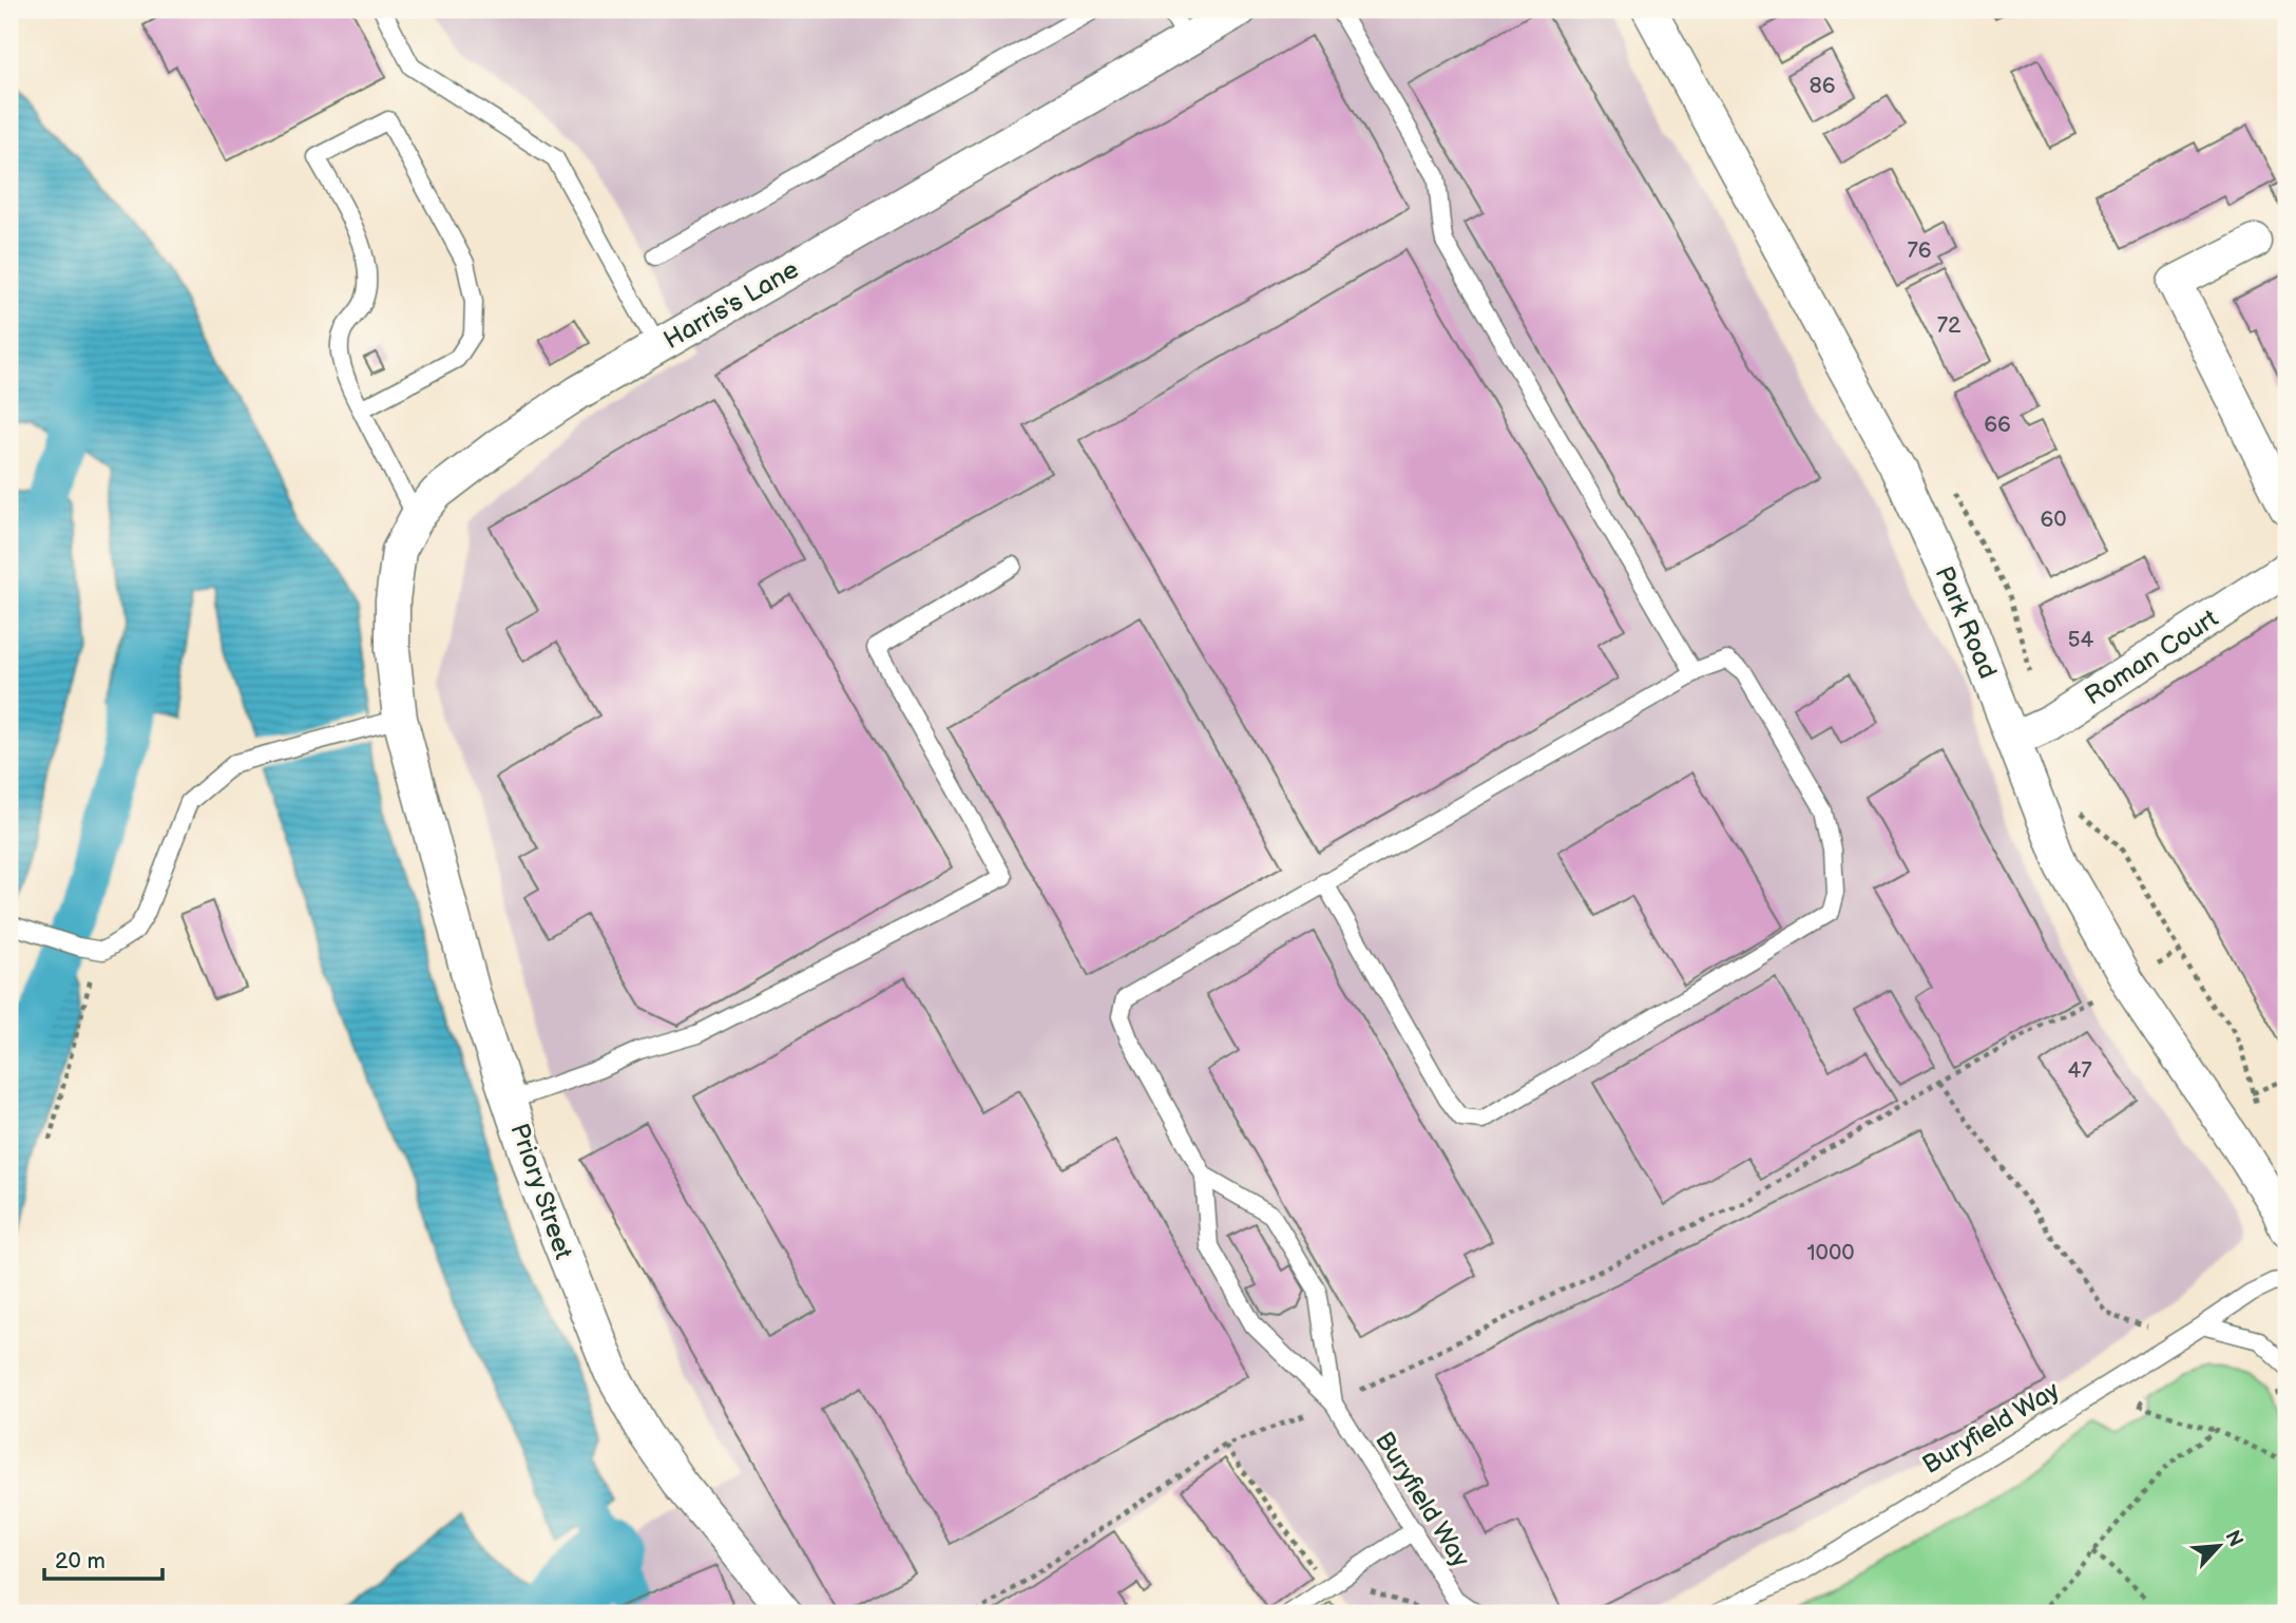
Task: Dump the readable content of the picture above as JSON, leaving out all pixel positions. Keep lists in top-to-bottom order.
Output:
{
  "streets": {
    "street": [
      "Harris's Lane",
      "Park Road",
      "Roman Court",
      "Priory Street"
    ],
    "lane": ["Buryfield Way"]
  },
  "crossings": [
    ["Harris's Lane", "Priory Street"],
    ["Park Road", "Roman Court"]
  ],
  "house_numbers": [
    "86",
    "76",
    "72",
    "66",
    "60",
    "54",
    "47",
    "1000"
  ],
  "scale_bar": "20 m",
  "north": "top right"
}
